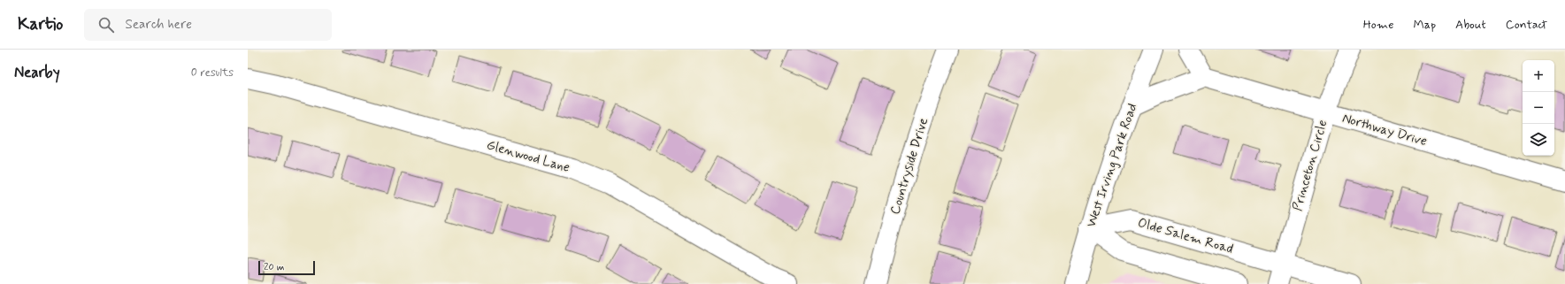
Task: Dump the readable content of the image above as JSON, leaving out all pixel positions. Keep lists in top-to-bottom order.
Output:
{
  "streets": {
    "street": [
      "Northway Drive",
      "Glenwood Lane",
      "West Irving Park Road",
      "Princeton Circle",
      "Countryside Drive",
      "Olde Salem Road"
    ]
  },
  "crossings": [
    ["Northway Drive", "Princeton Circle"],
    ["West Irving Park Road", "Olde Salem Road"],
    ["Princeton Circle", "Olde Salem Road"]
  ],
  "scale_bar": "20 m",
  "page": {
    "header": "Kartio",
    "search": "Search here",
    "nav": [
      "Home",
      "Map",
      "About",
      "Contact"
    ],
    "heading": ["Nearby", "0 results"],
    "map_buttons": ["+", "−"],
    "scale": "20 m"
  }
}
